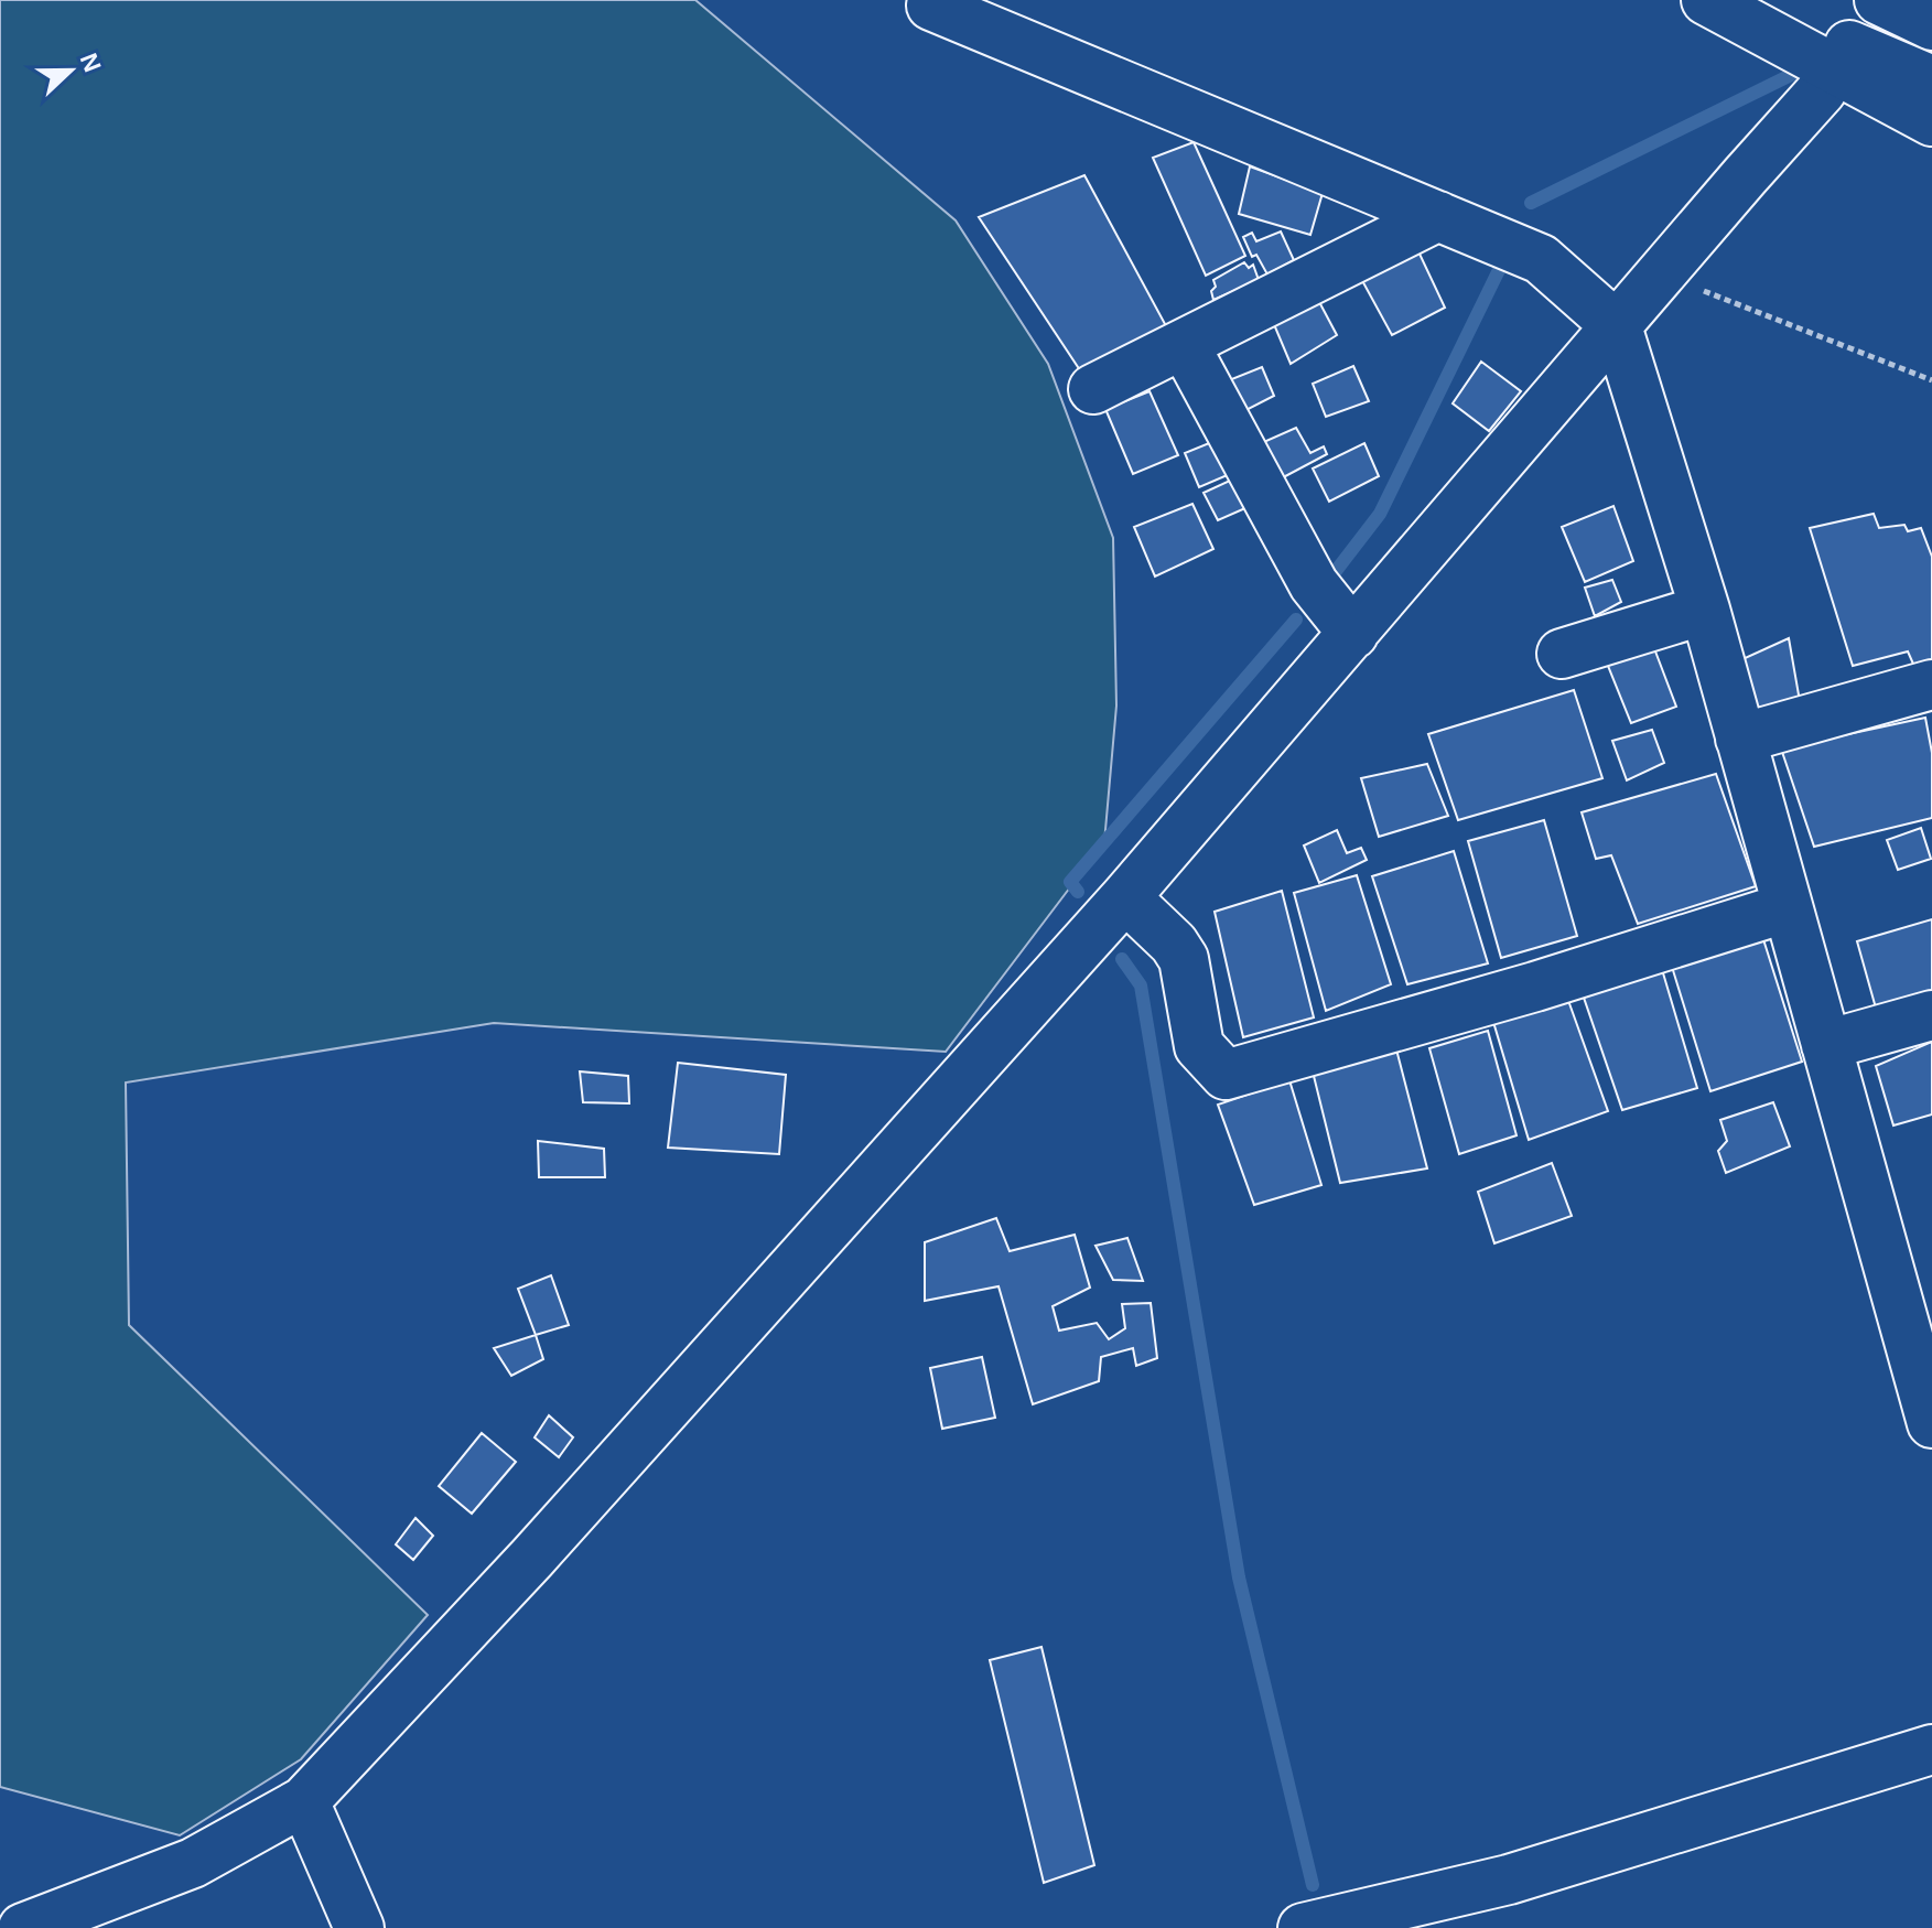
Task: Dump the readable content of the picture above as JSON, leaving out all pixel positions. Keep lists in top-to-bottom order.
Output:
{
  "north": "right"
}
